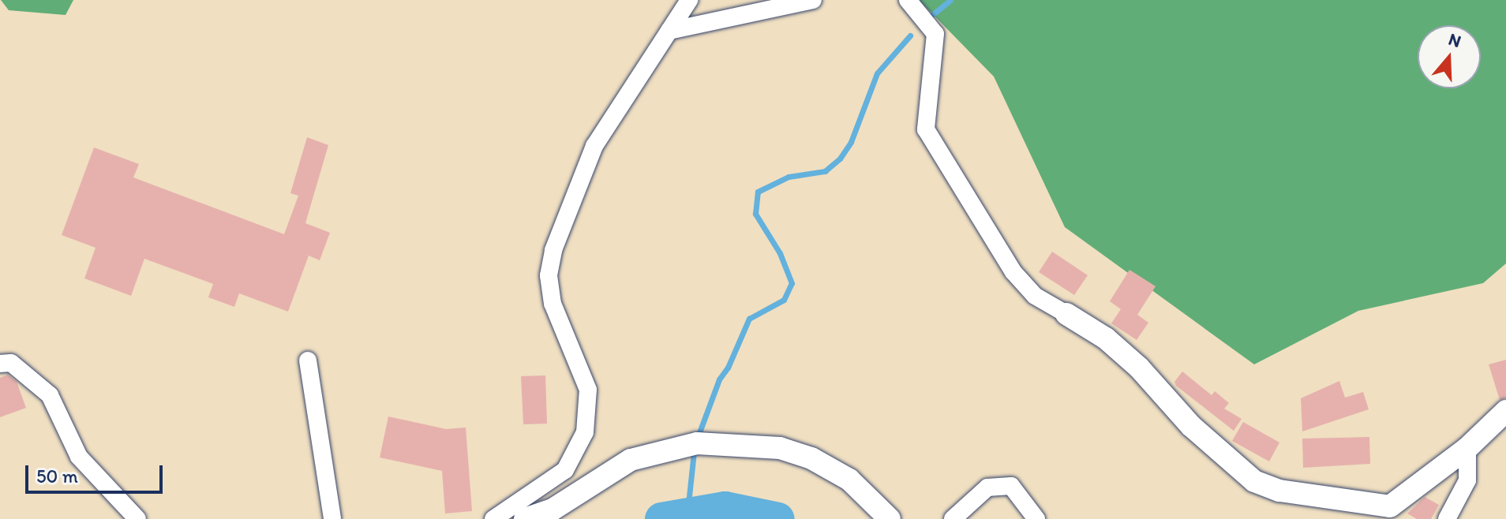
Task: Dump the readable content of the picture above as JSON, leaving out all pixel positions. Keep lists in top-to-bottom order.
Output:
{
  "scale_bar": "50 m",
  "north": "top"
}
